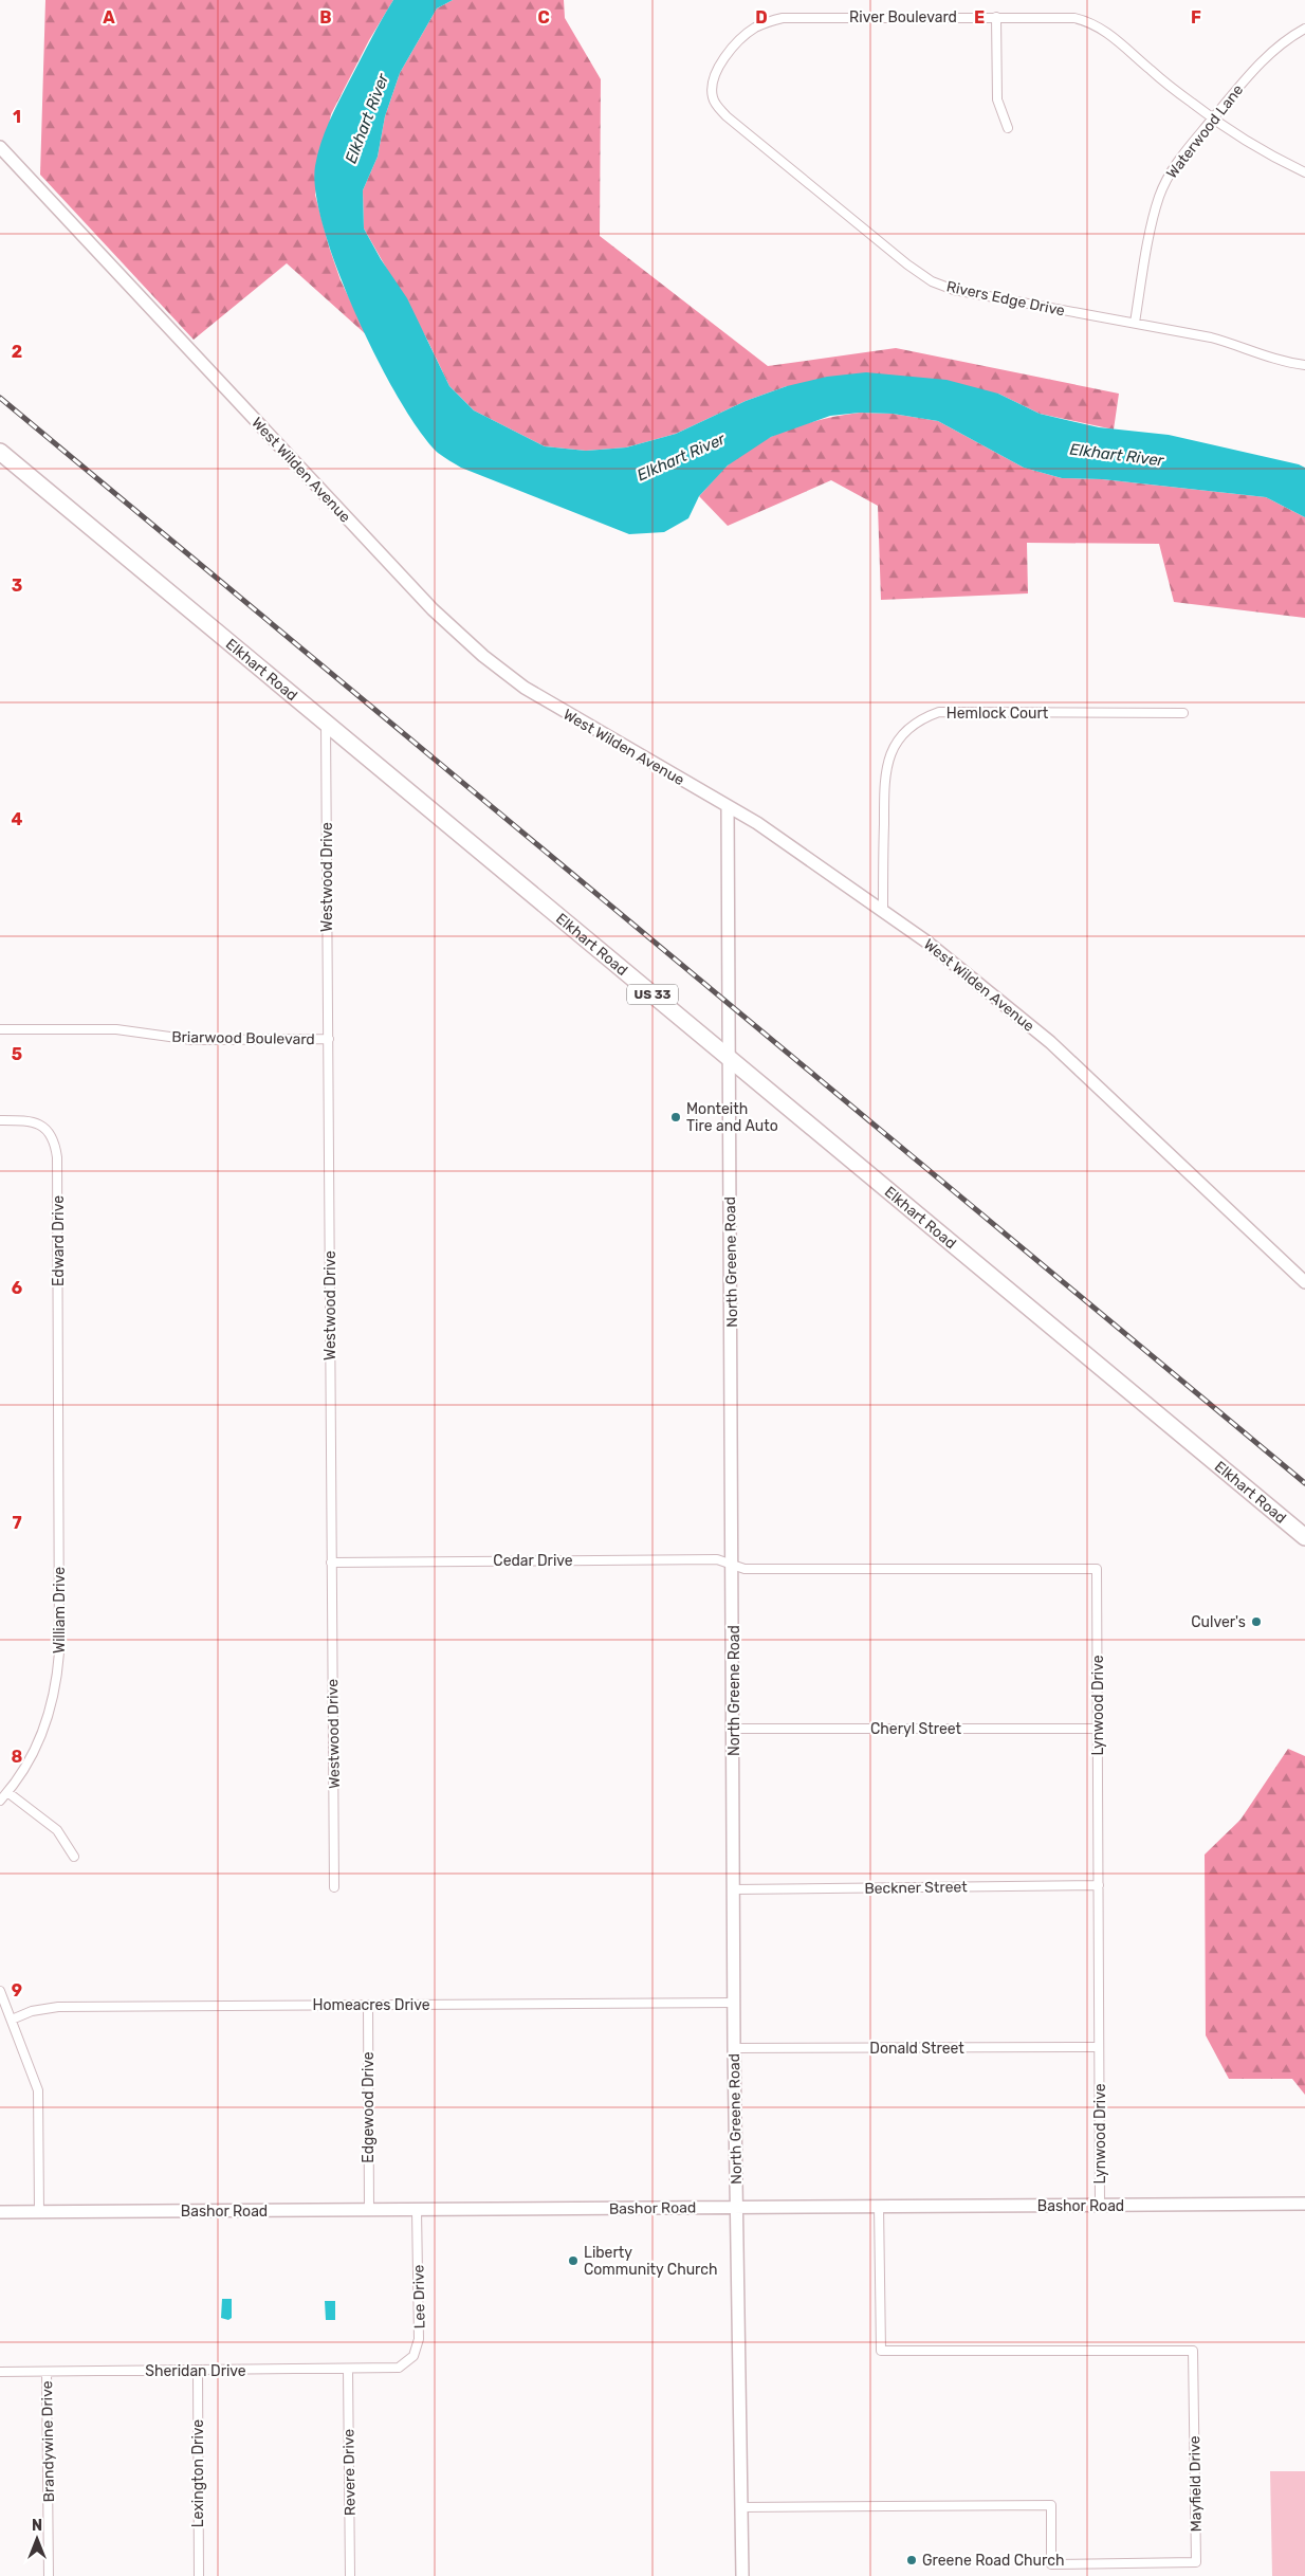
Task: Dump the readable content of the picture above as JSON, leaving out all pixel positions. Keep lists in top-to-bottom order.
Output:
{
  "streets": {
    "highway": ["Elkhart Road", "US 33"],
    "street": [
      "River Boulevard",
      "Waterwood Lane",
      "Rivers Edge Drive",
      "West Wilden Avenue",
      "Hemlock Court",
      "Westwood Drive",
      "Briarwood Boulevard",
      "Edward Drive",
      "North Greene Road",
      "Cedar Drive",
      "William Drive",
      "Lynwood Drive",
      "Cheryl Street",
      "Beckner Street",
      "Homeacres Drive",
      "Donald Street",
      "Edgewood Drive",
      "Bashor Road",
      "Lee Drive",
      "Sheridan Drive",
      "Brandywine Drive",
      "Revere Drive",
      "Lexington Drive",
      "Mayfield Drive"
    ]
  },
  "crossings": [
    ["River Boulevard", "Waterwood Lane"],
    ["River Boulevard", "Rivers Edge Drive"],
    ["Waterwood Lane", "Rivers Edge Drive"],
    ["West Wilden Avenue", "Hemlock Court"],
    ["West Wilden Avenue", "North Greene Road"],
    ["Elkhart Road", "Westwood Drive"],
    ["Elkhart Road", "North Greene Road"],
    ["Westwood Drive", "Briarwood Boulevard"],
    ["Westwood Drive", "Cedar Drive"],
    ["Edward Drive", "William Drive"],
    ["North Greene Road", "Cedar Drive"],
    ["North Greene Road", "Lynwood Drive"],
    ["North Greene Road", "Cheryl Street"],
    ["North Greene Road", "Beckner Street"],
    ["North Greene Road", "Homeacres Drive"],
    ["North Greene Road", "Donald Street"],
    ["North Greene Road", "Bashor Road"],
    ["North Greene Road", "Mayfield Drive"],
    ["Cedar Drive", "Lynwood Drive"],
    ["Lynwood Drive", "Cheryl Street"],
    ["Lynwood Drive", "Beckner Street"],
    ["Lynwood Drive", "Donald Street"],
    ["Lynwood Drive", "Bashor Road"],
    ["Homeacres Drive", "Edgewood Drive"],
    ["Edgewood Drive", "Bashor Road"],
    ["Bashor Road", "Lee Drive"],
    ["Bashor Road", "Mayfield Drive"],
    ["Lee Drive", "Sheridan Drive"],
    ["Sheridan Drive", "Brandywine Drive"],
    ["Sheridan Drive", "Revere Drive"],
    ["Sheridan Drive", "Lexington Drive"]
  ],
  "water": ["Elkhart River"],
  "places": [
    "Monteith Tire and Auto",
    "Culver's",
    "Liberty Community Church",
    "Greene Road Church"
  ],
  "north": "top",
  "grid": {
    "columns": [
      "A",
      "B",
      "C",
      "D",
      "E",
      "F"
    ],
    "rows": [
      "1",
      "2",
      "3",
      "4",
      "5",
      "6",
      "7",
      "8",
      "9"
    ]
  }
}
